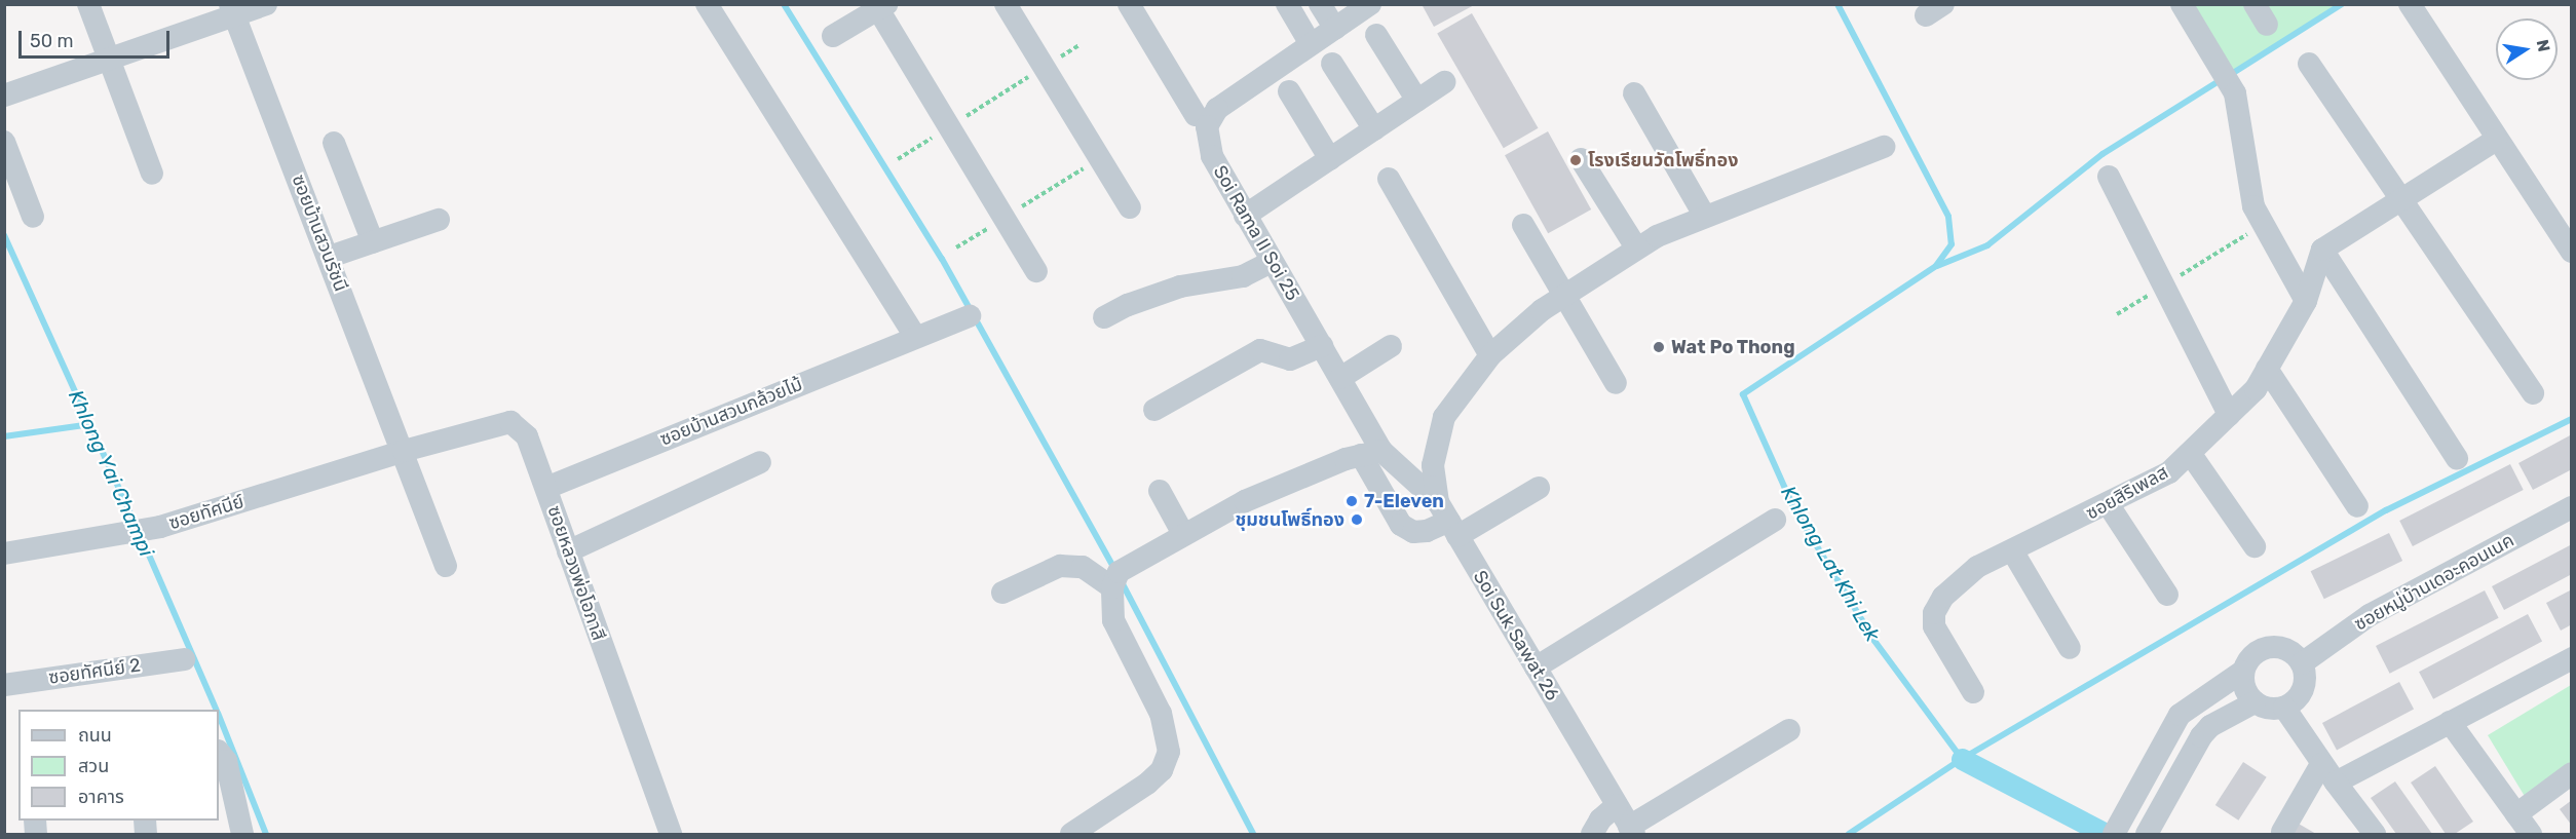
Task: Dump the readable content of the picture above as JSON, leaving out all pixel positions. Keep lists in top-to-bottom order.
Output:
{
  "streets": {
    "street": [
      "ซอยบ้านสวนรัชนี",
      "Soi Rama II Soi 25",
      "ซอยบ้านสวนกล้วยไม้",
      "ซอยสิริเพลส",
      "ซอยทัศนีย์",
      "ซอยหลวงพ่อโอภาสี",
      "ซอยหมู่บ้านเดอะคอนเนค",
      "Soi Suk Sawat 26",
      "ซอยทัศนีย์ 2"
    ]
  },
  "crossings": [
    ["ซอยบ้านสวนรัชนี", "ซอยทัศนีย์"],
    ["ซอยบ้านสวนรัชนี", "ซอยหลวงพ่อโอภาสี"],
    ["Soi Rama II Soi 25", "Soi Suk Sawat 26"],
    ["ซอยบ้านสวนกล้วยไม้", "ซอยหลวงพ่อโอภาสี"],
    ["ซอยทัศนีย์", "ซอยหลวงพ่อโอภาสี"]
  ],
  "water": ["Khlong Yai Champi", "Khlong Lat Khi Lek"],
  "places": [
    "โรงเรียนวัดโพธิ์ทอง",
    "Wat Po Thong",
    "7-Eleven",
    "ชุมชนโพธิ์ทอง"
  ],
  "legend": ["ถนน", "สวน", "อาคาร"],
  "scale_bar": "50 m",
  "north": "right"
}
